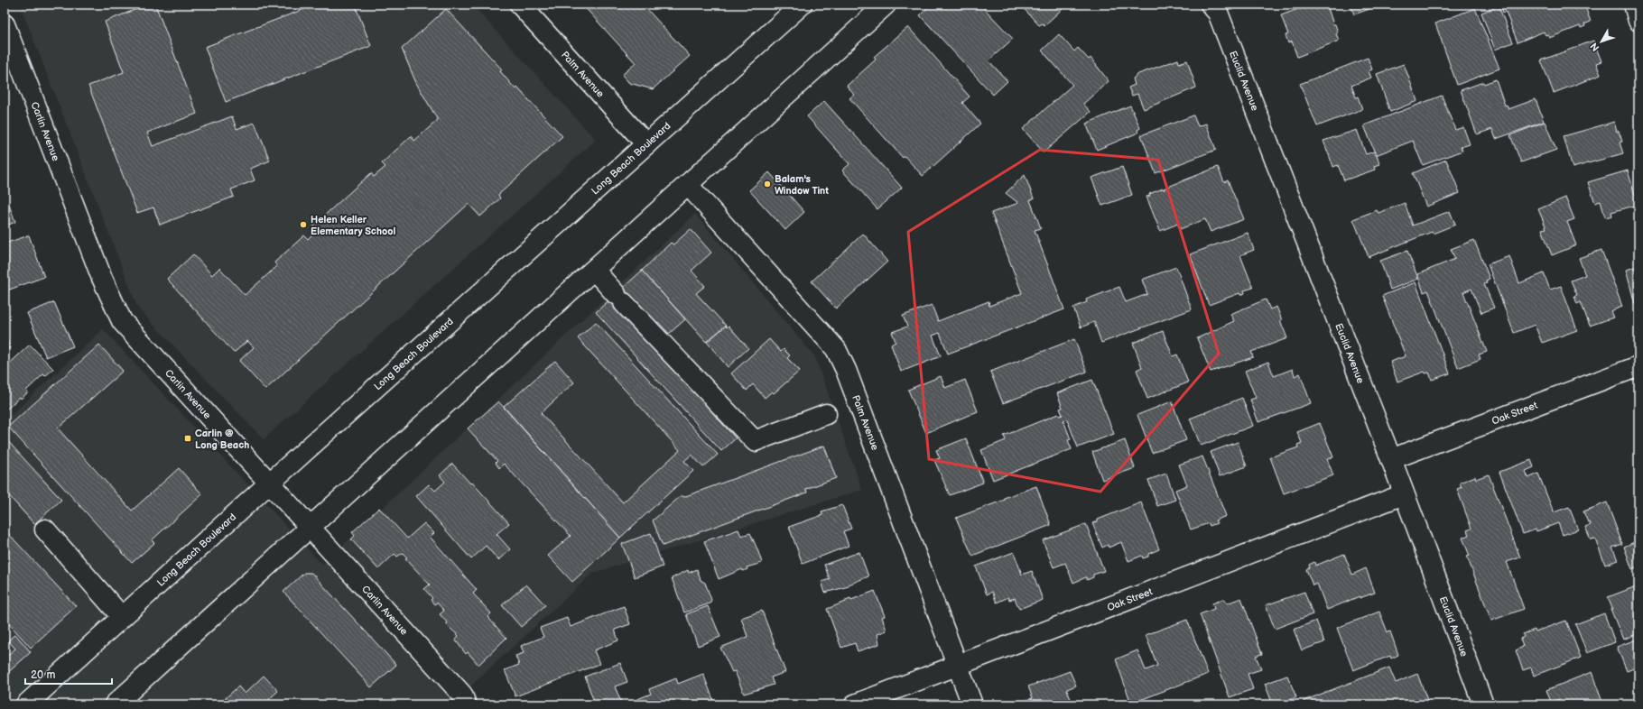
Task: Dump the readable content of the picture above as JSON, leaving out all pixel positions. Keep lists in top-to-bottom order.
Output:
{
  "streets": {
    "street": [
      "Palm Avenue",
      "Euclid Avenue",
      "Carlin Avenue",
      "Long Beach Boulevard",
      "Oak Street"
    ]
  },
  "crossings": [
    ["Palm Avenue", "Long Beach Boulevard"],
    ["Palm Avenue", "Oak Street"],
    ["Euclid Avenue", "Oak Street"],
    ["Carlin Avenue", "Long Beach Boulevard"]
  ],
  "places": {
    "other": ["Balam's Window Tint", "Helen Keller Elementary School"],
    "transit": ["Carlin @ Long Beach"]
  },
  "scale_bar": "20 m",
  "north": "bottom left"
}
